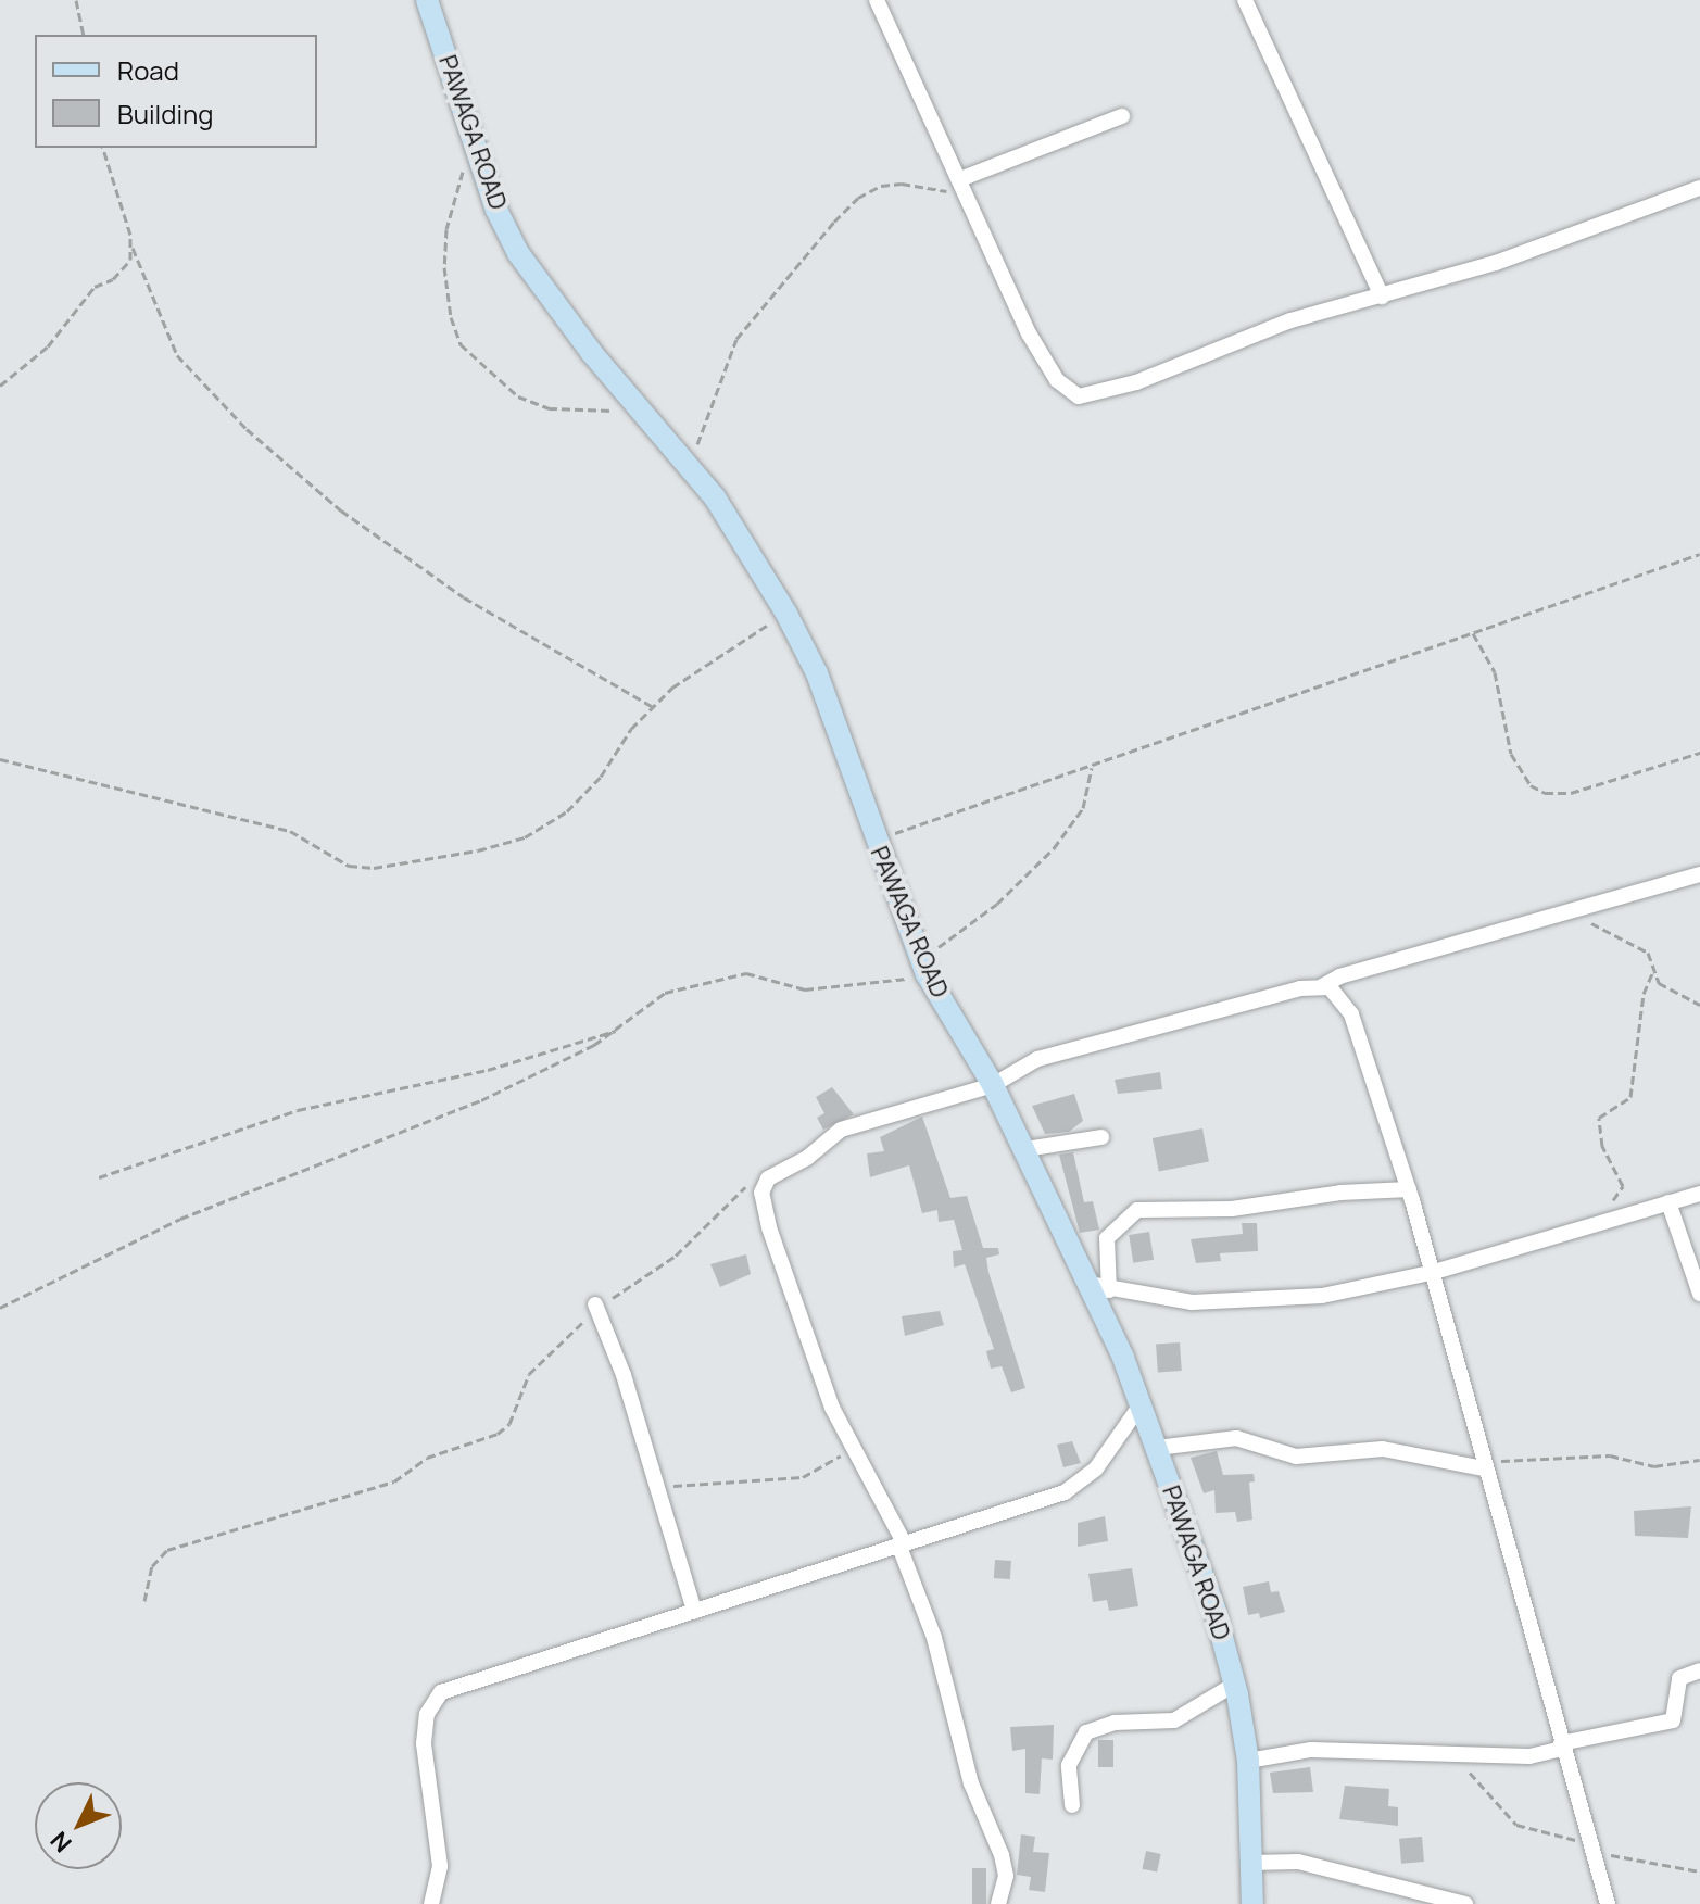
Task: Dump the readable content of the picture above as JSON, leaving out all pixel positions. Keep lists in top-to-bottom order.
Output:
{
  "streets": {
    "main road": ["PAWAGA ROAD"]
  },
  "legend": ["Road", "Building"],
  "north": "bottom left"
}
